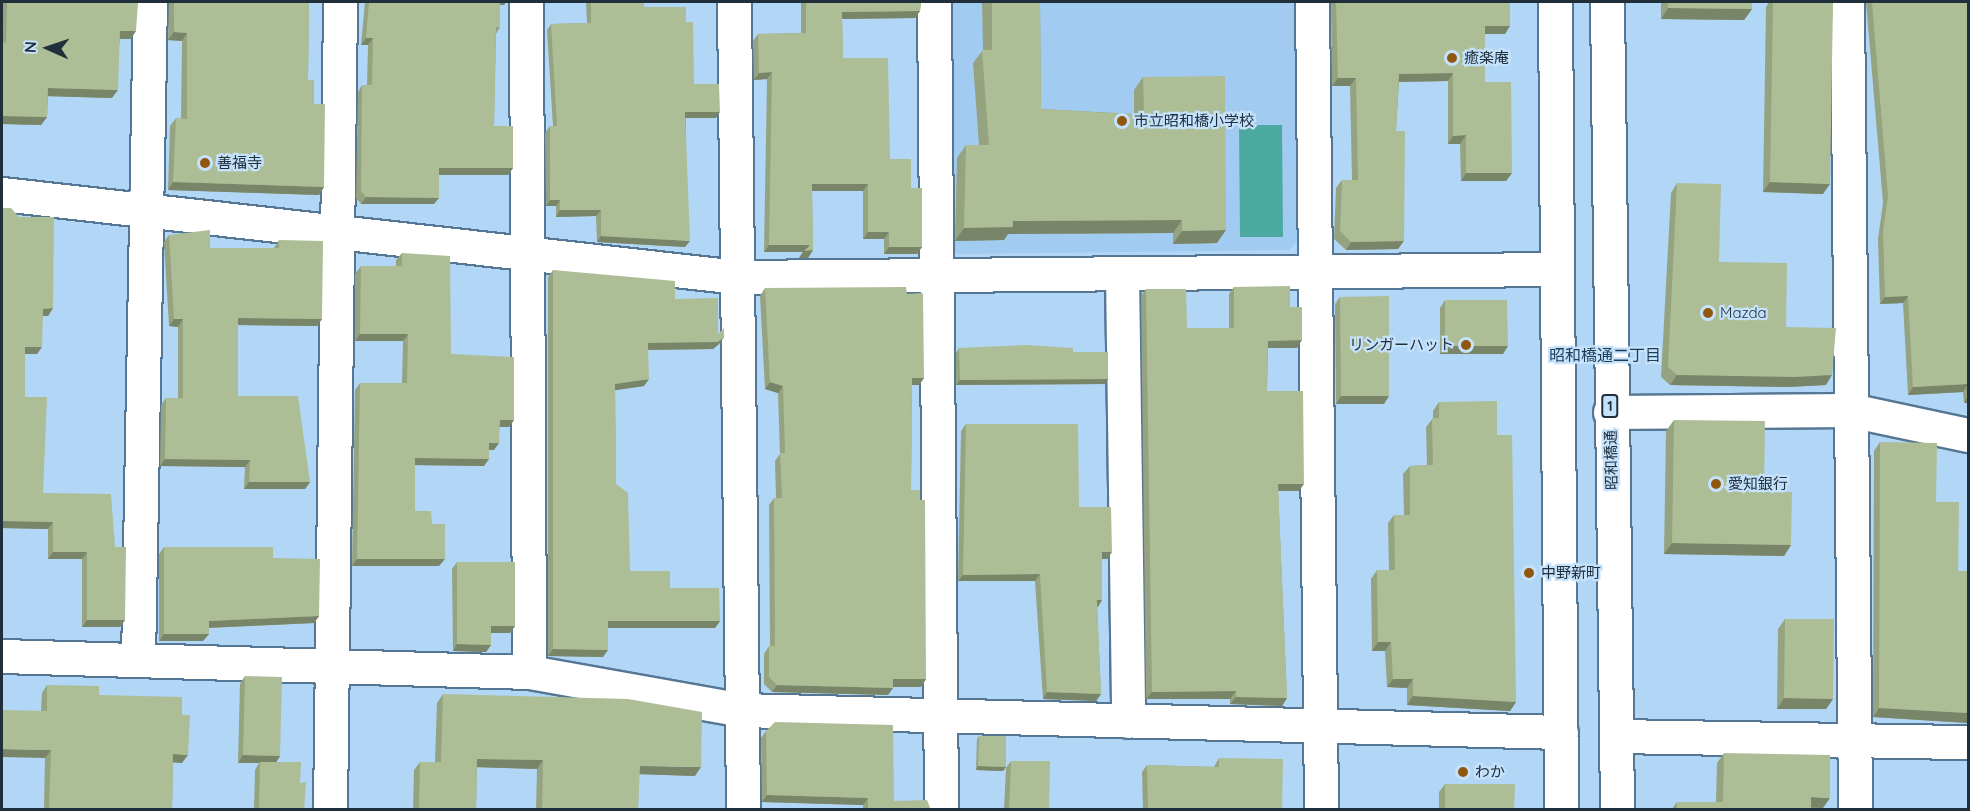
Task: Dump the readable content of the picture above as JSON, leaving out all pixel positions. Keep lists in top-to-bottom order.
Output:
{
  "streets": {
    "main road": ["1", "昭和橋通"]
  },
  "districts": ["昭和橋通二丁目"],
  "places": [
    "癒楽庵",
    "市立昭和橋小学校",
    "善福寺",
    "Mazda",
    "リンガーハット",
    "愛知銀行",
    "中野新町",
    "わか"
  ],
  "north": "left"
}
